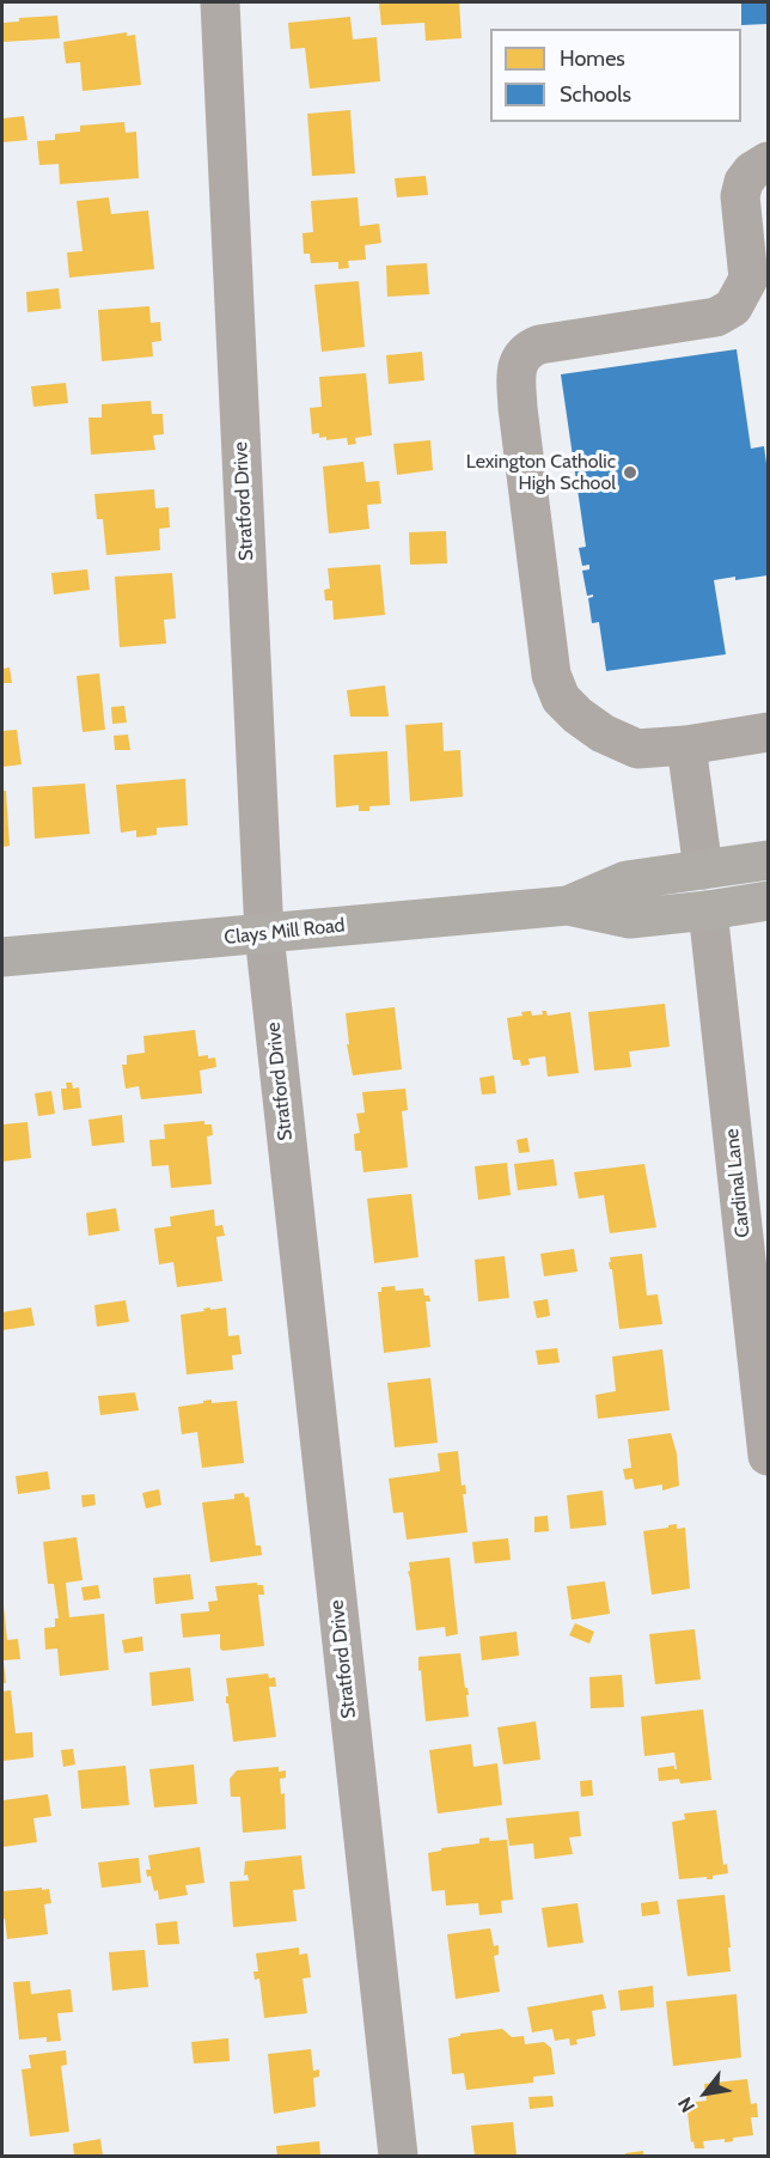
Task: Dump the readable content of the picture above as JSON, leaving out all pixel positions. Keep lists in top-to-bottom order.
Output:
{
  "streets": {
    "main road": ["Clays Mill Road"],
    "street": ["Stratford Drive", "Cardinal Lane"]
  },
  "crossings": [
    ["Stratford Drive", "Clays Mill Road"],
    ["Clays Mill Road", "Cardinal Lane"]
  ],
  "places": ["Lexington Catholic High School"],
  "legend": ["Homes", "Schools"],
  "north": "bottom left"
}
